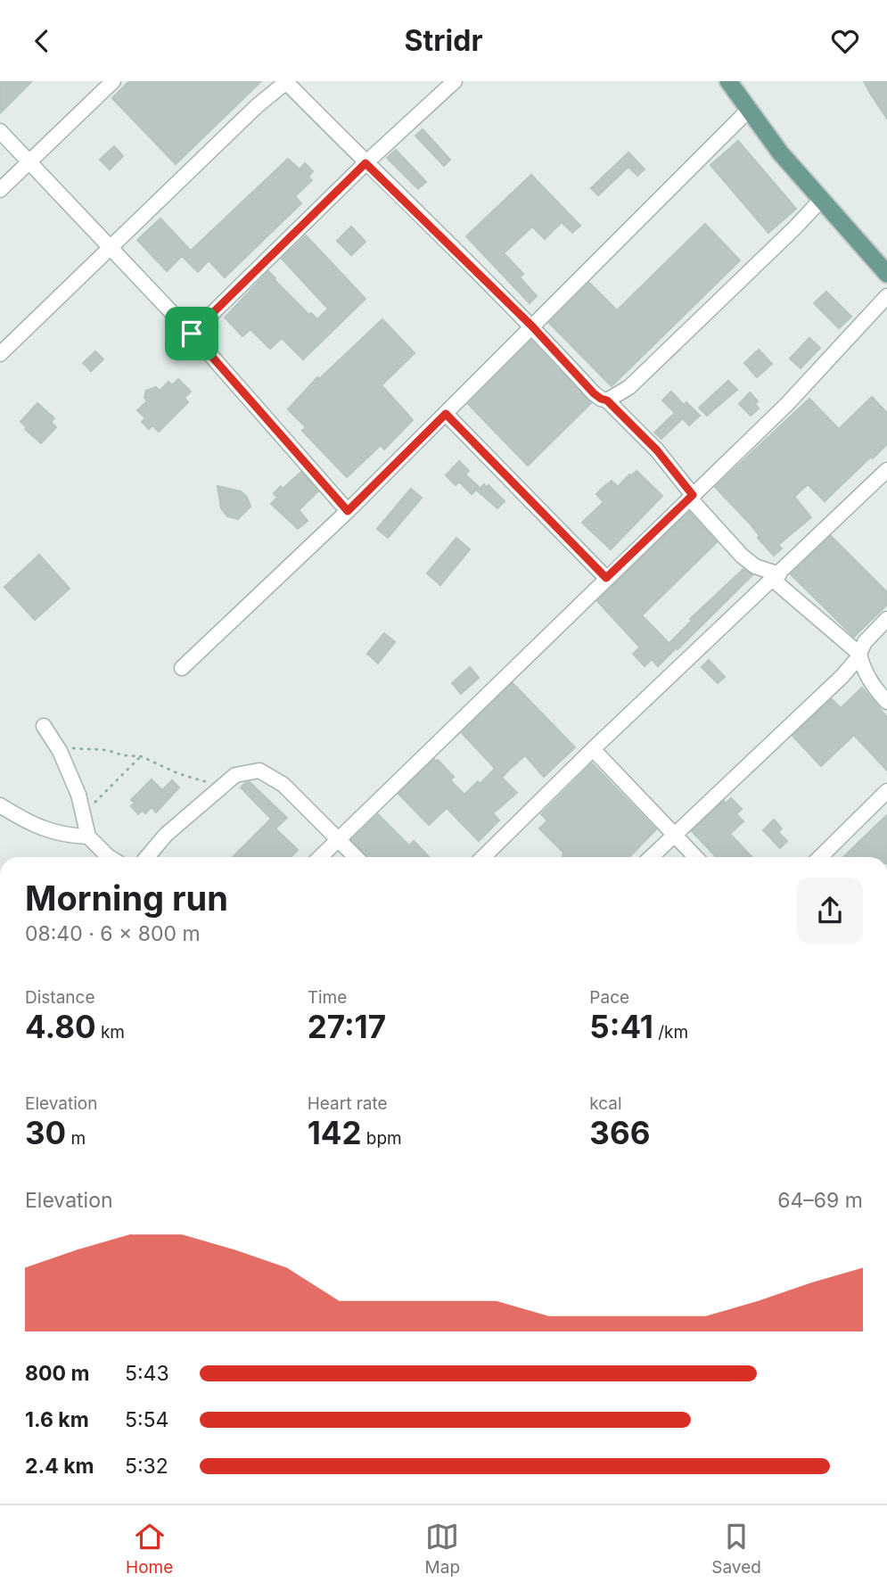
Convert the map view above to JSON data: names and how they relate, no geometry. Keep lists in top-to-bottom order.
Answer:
{
  "page": {
    "header": "Stridr",
    "heading": ["Morning run", "08:40 · 6 × 800 m"],
    "stats": [
      ["Distance", "4.80 km"],
      ["Time", "27:17"],
      ["Pace", "5:41 /km"],
      ["Elevation", "30 m"],
      ["Heart rate", "142 bpm"],
      ["kcal", "366"]
    ],
    "chart": ["Elevation", "64–69 m"],
    "list": [
      {
        "name": "800 m",
        "note": "5:43"
      },
      {
        "name": "1.6 km",
        "note": "5:54"
      },
      {
        "name": "2.4 km",
        "note": "5:32"
      }
    ],
    "tabs": ["Home", "Map", "Saved"]
  }
}
